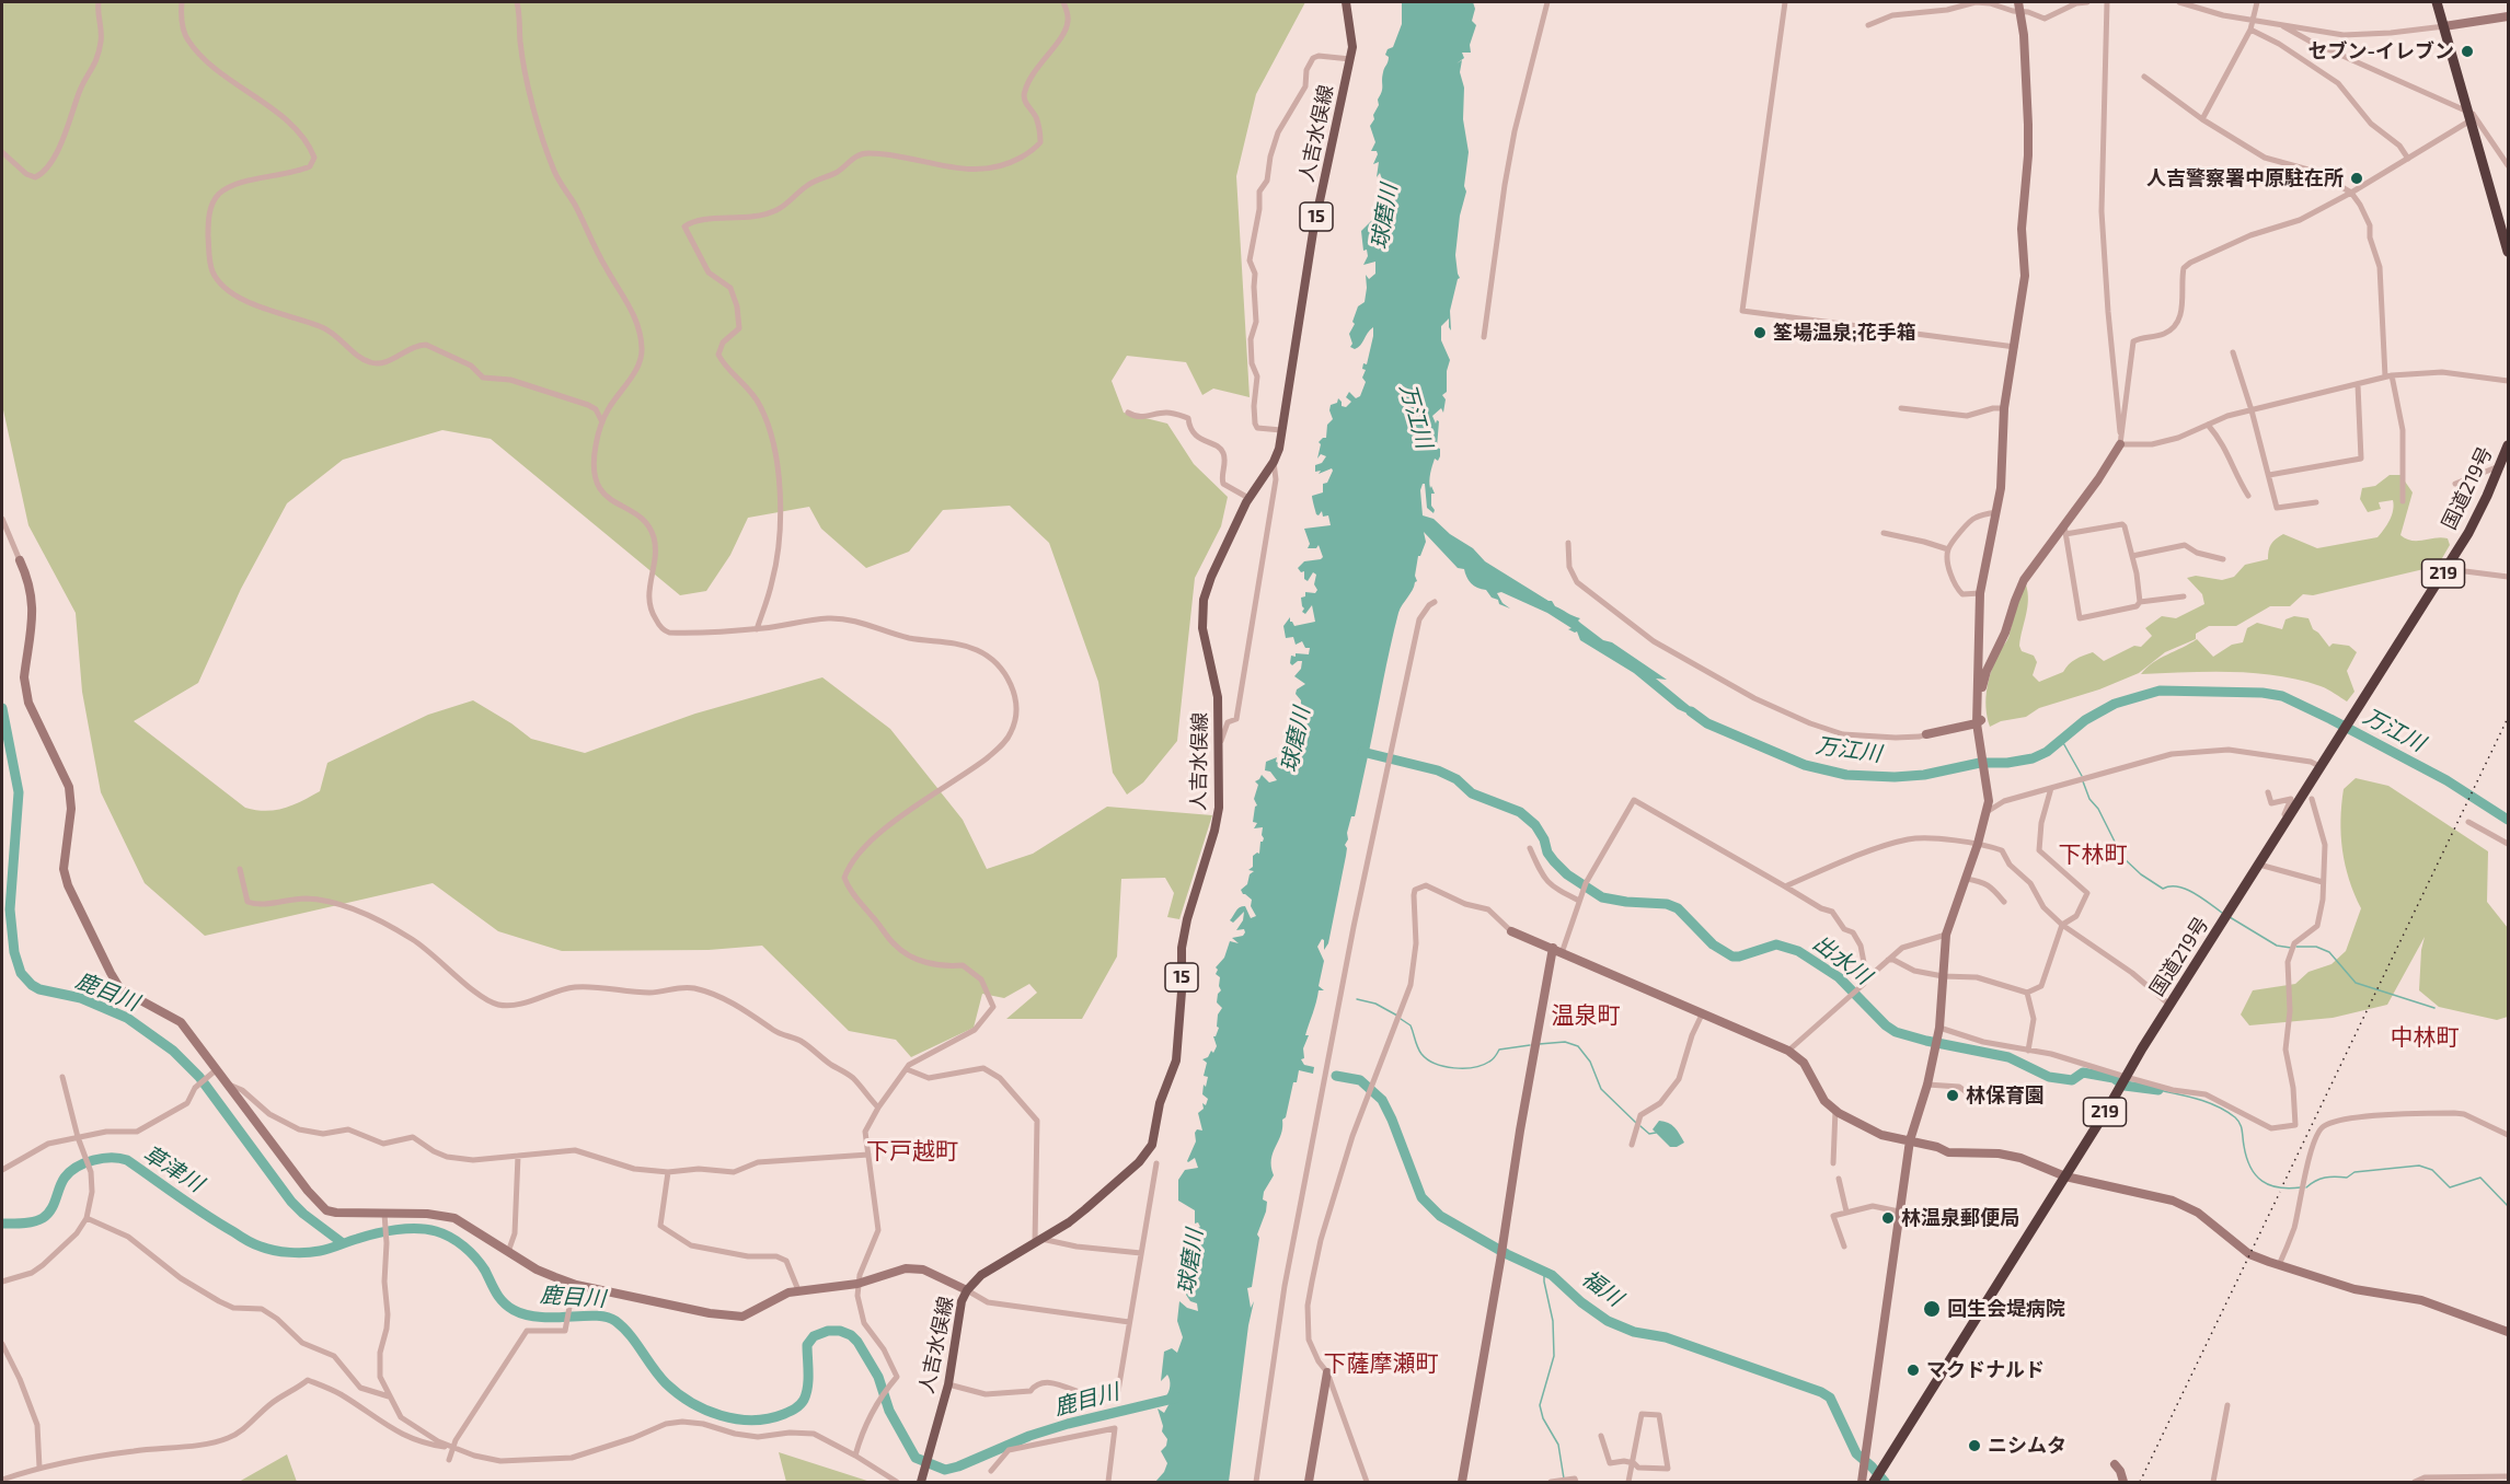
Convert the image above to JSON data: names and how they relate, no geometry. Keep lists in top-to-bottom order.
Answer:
{
  "streets": {
    "highway": ["国道219号", "219"],
    "main road": ["人吉水俣線", "15"]
  },
  "districts": [
    "下林町",
    "温泉町",
    "中林町",
    "下戸越町",
    "下薩摩瀬町"
  ],
  "water": [
    "球磨川",
    "万江川",
    "出水川",
    "鹿目川",
    "草津川",
    "福川"
  ],
  "places": [
    "セブン-イレブン",
    "人吉警察署中原駐在所",
    "筌場温泉;花手箱",
    "林保育園",
    "林温泉郵便局",
    "回生会堤病院",
    "マクドナルド",
    "ニシムタ"
  ]
}
